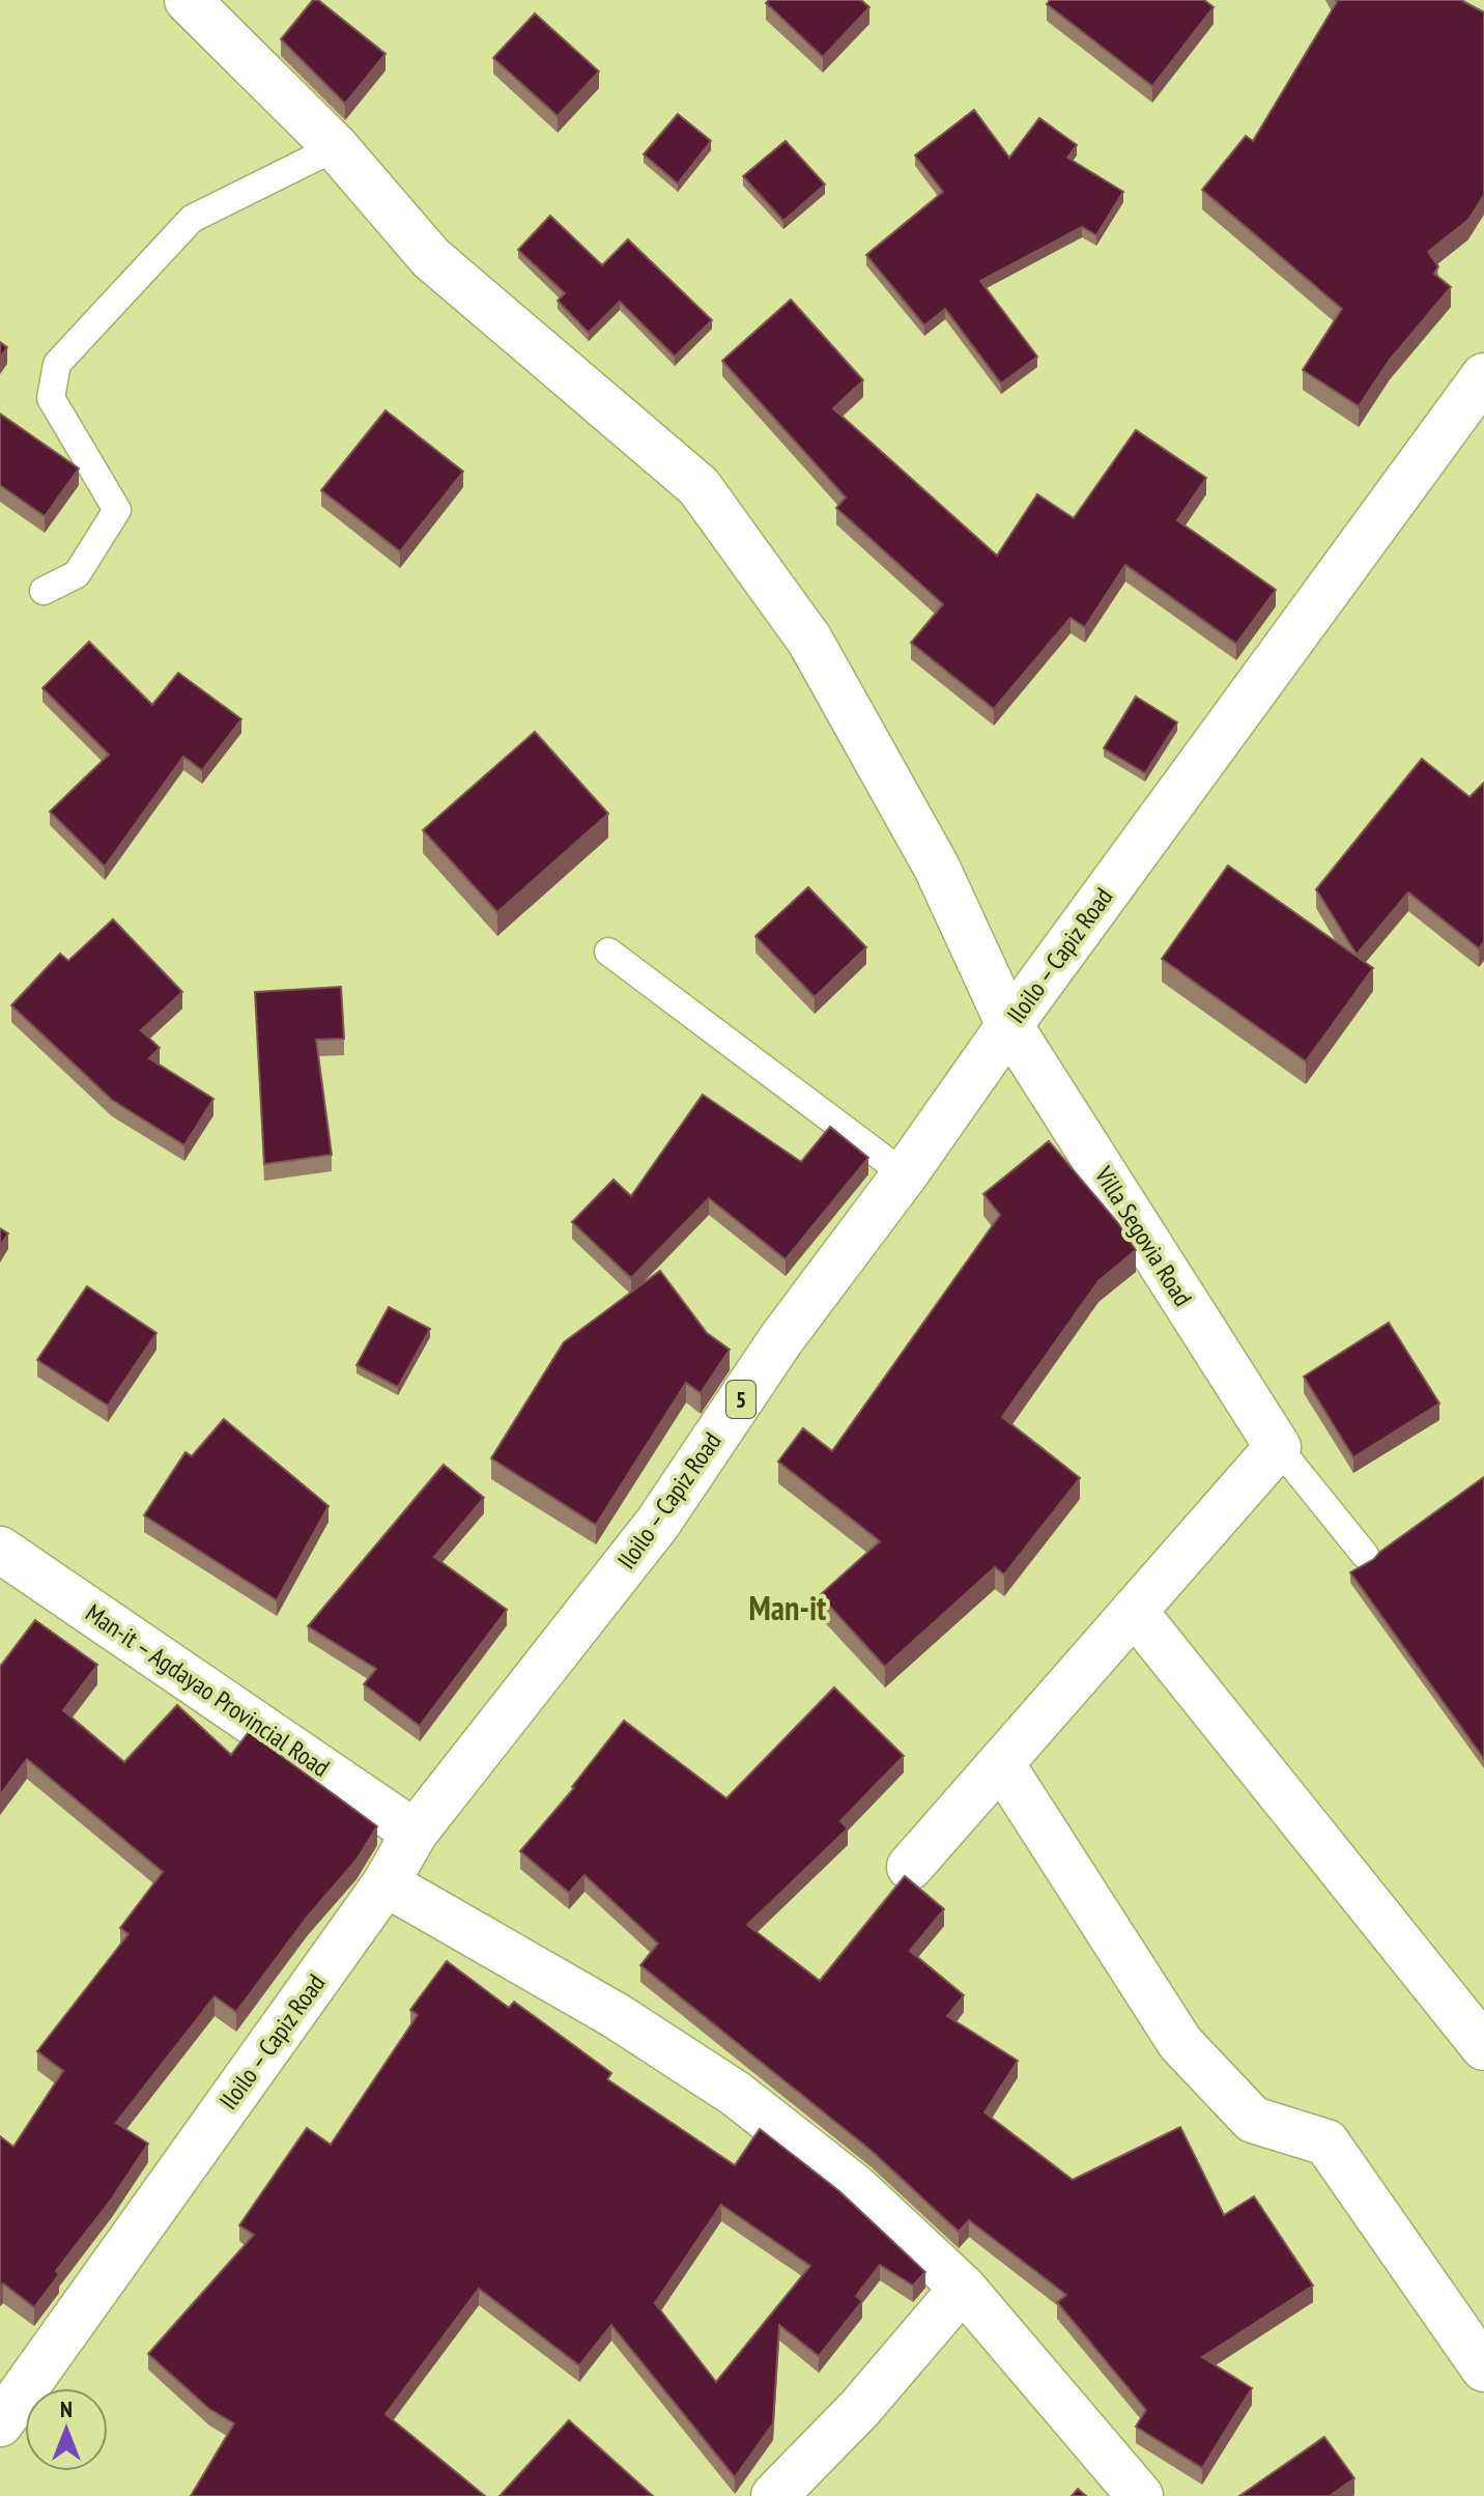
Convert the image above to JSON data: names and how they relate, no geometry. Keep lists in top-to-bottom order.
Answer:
{
  "streets": {
    "main road": [
      "Iloilo – Capiz Road",
      "Villa Segovia Road",
      "5",
      "Man-it – Agdayao Provincial Road"
    ]
  },
  "crossings": [
    ["Iloilo – Capiz Road", "Villa Segovia Road"],
    ["Iloilo – Capiz Road", "Man-it – Agdayao Provincial Road"]
  ],
  "districts": ["Man-it"],
  "north": "top"
}
